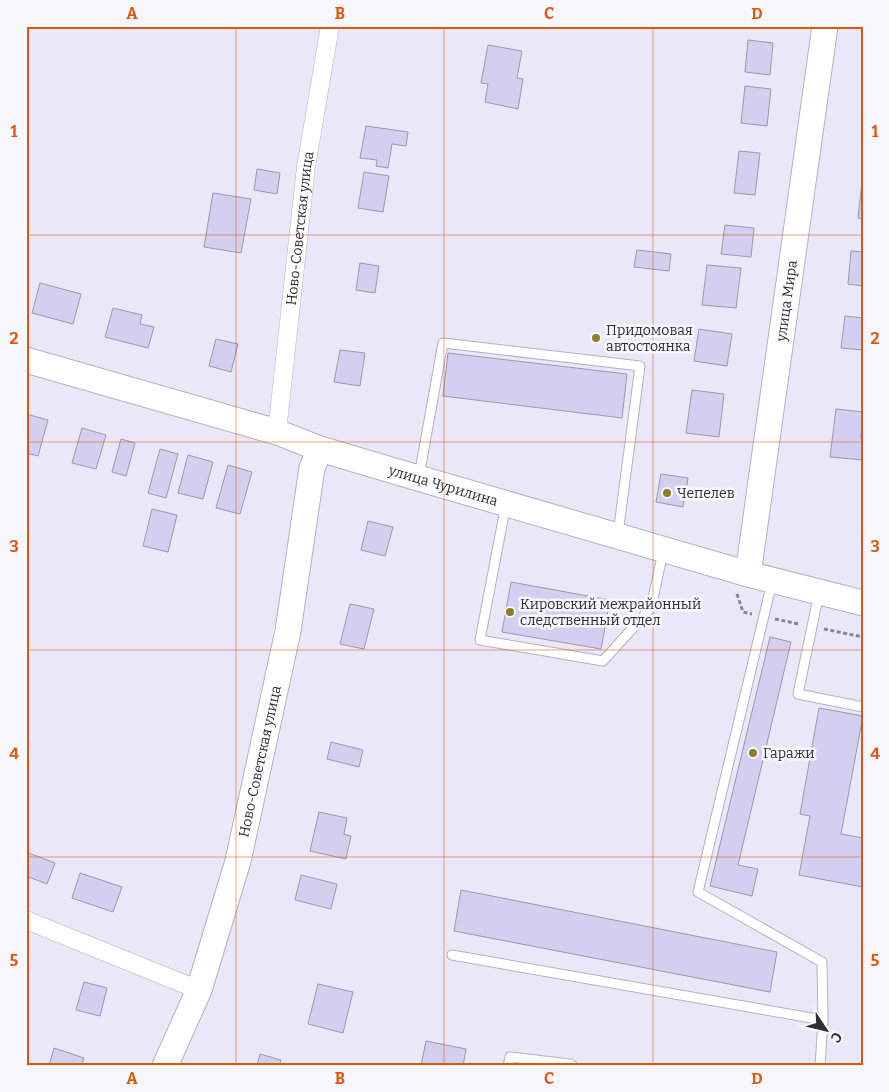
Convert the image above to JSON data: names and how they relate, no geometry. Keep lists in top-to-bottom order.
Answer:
{
  "streets": {
    "street": ["Ново-Советская улица", "улица Мира", "улица Чурилина"]
  },
  "crossings": [
    ["Ново-Советская улица", "улица Чурилина"],
    ["улица Мира", "улица Чурилина"]
  ],
  "places": [
    "Придомовая автостоянка",
    "Чепелев",
    "Кировский межрайонный следственный отдел",
    "Гаражи"
  ],
  "north": "bottom right",
  "grid": {
    "columns": [
      "A",
      "B",
      "C",
      "D"
    ],
    "rows": [
      "1",
      "2",
      "3",
      "4",
      "5"
    ]
  }
}
